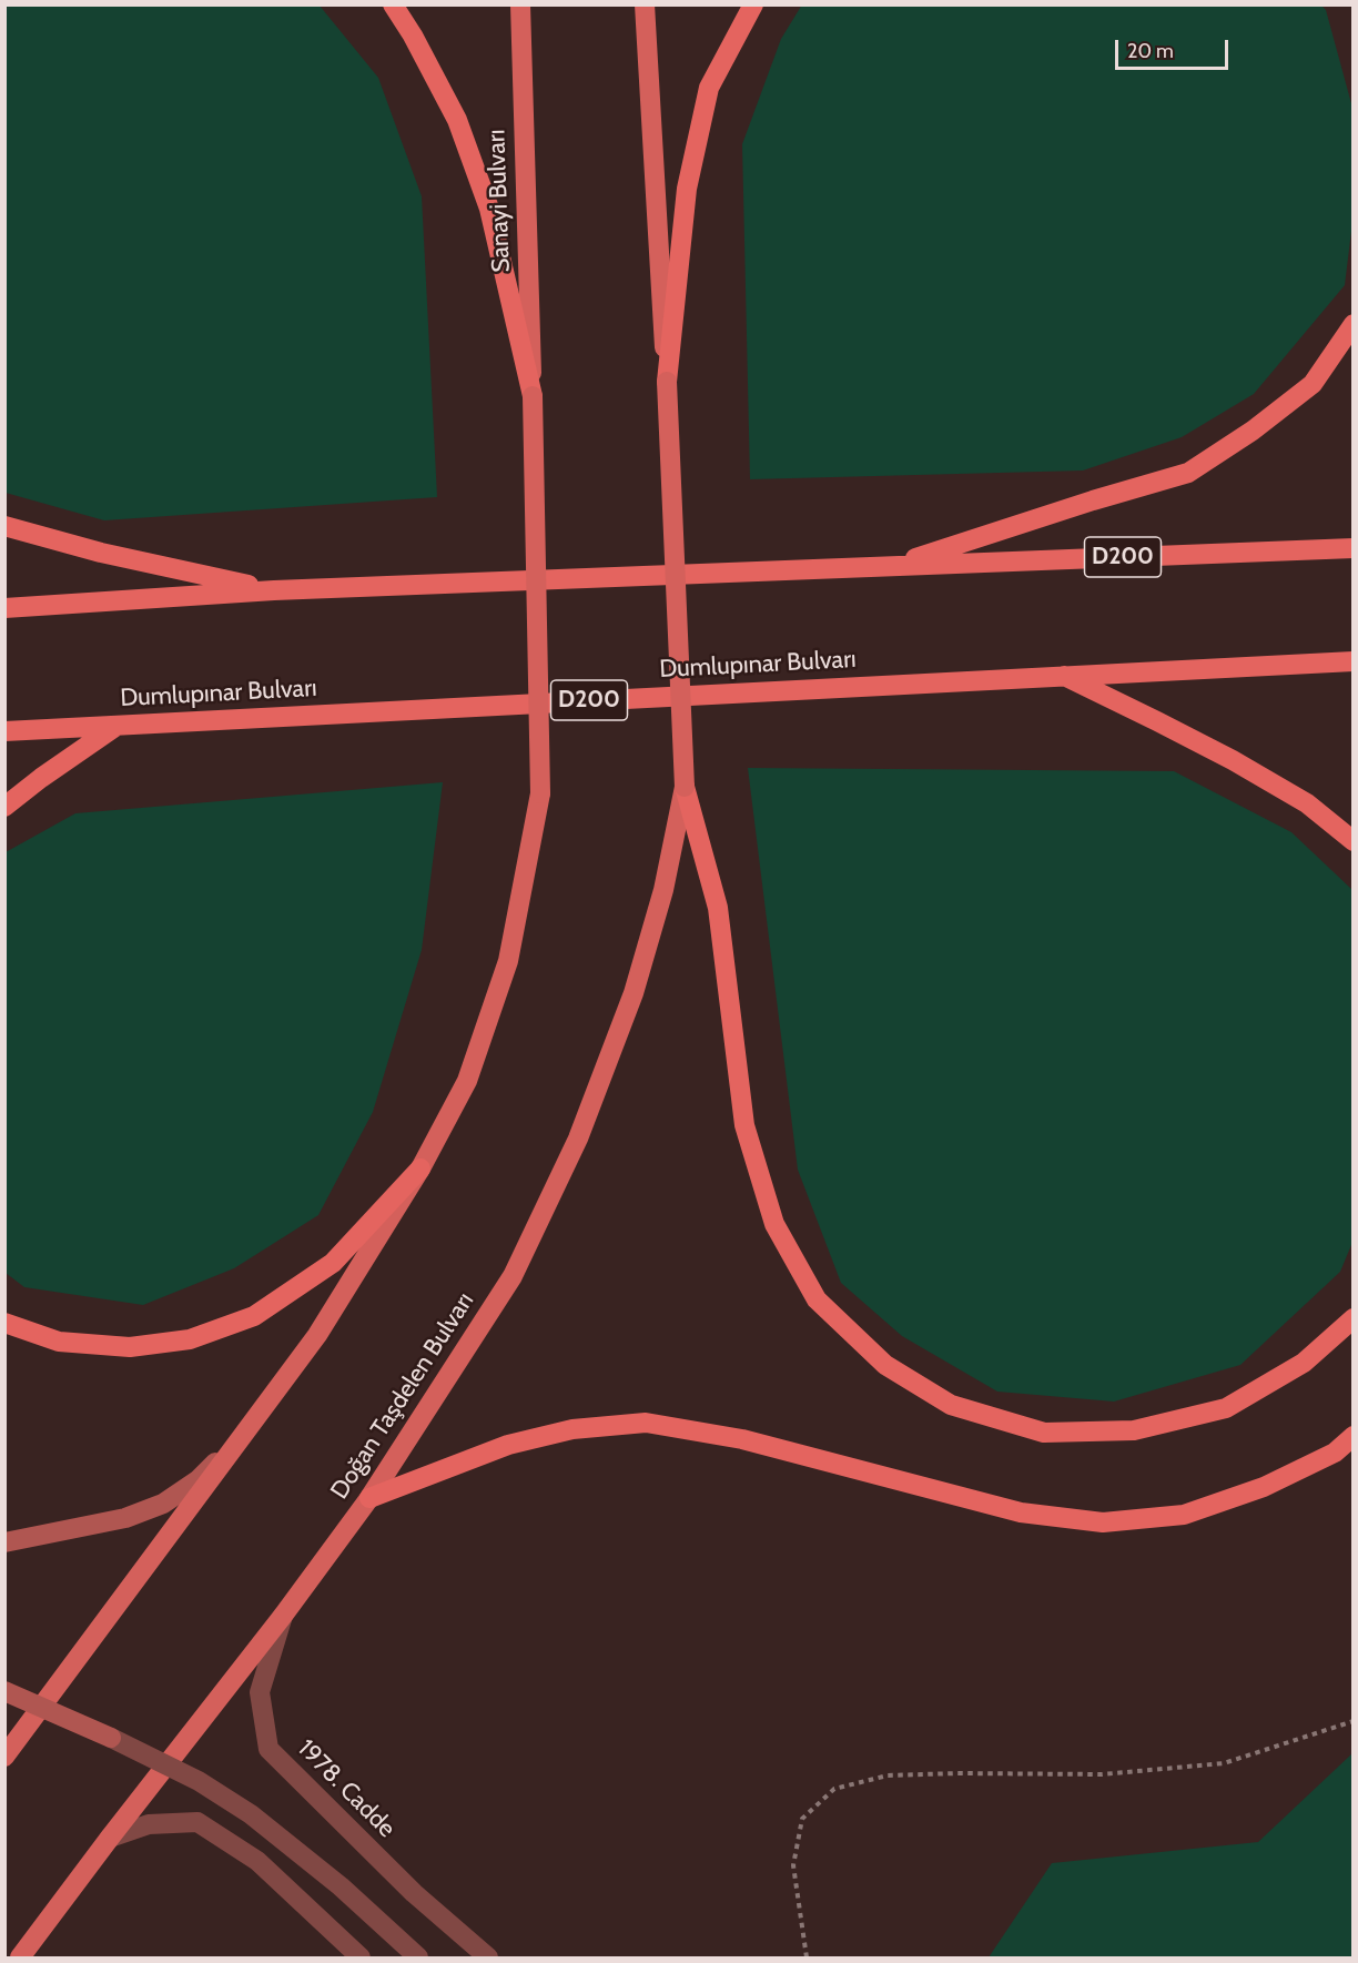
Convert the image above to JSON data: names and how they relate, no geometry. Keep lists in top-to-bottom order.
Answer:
{
  "streets": {
    "highway": ["D200", "Dumlupınar Bulvarı"],
    "main road": ["Sanayi Bulvarı", "Doğan Taşdelen Bulvarı"],
    "street": ["1978. Cadde"]
  },
  "crossings": [
    ["Doğan Taşdelen Bulvarı", "1978. Cadde"]
  ],
  "scale_bar": "20 m"
}
